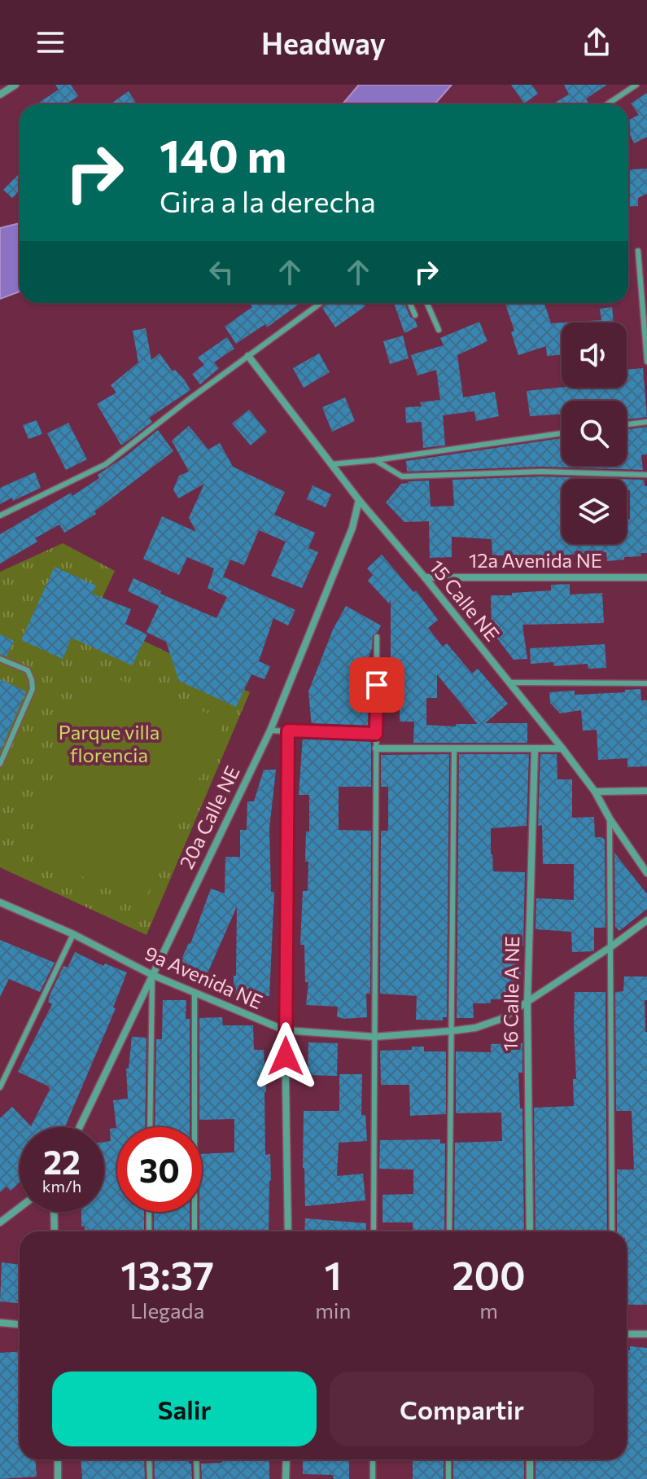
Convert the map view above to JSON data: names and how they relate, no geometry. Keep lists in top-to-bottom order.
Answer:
{
  "streets": {
    "street": [
      "12a Avenida NE",
      "15 Calle NE",
      "20a Calle NE",
      "9a Avenida NE",
      "16 Calle A NE"
    ]
  },
  "crossings": [
    ["12a Avenida NE", "15 Calle NE"],
    ["15 Calle NE", "20a Calle NE"],
    ["20a Calle NE", "9a Avenida NE"],
    ["9a Avenida NE", "16 Calle A NE"]
  ],
  "parks": ["Parque villa florencia"],
  "page": {
    "header": "Headway",
    "turn": ["140 m", "Gira a la derecha"],
    "speed": "22 km/h",
    "limit": "30",
    "eta": [
      "13:37",
      "Llegada",
      "1",
      "min",
      "200",
      "m"
    ],
    "buttons": ["Salir", "Compartir"]
  }
}
